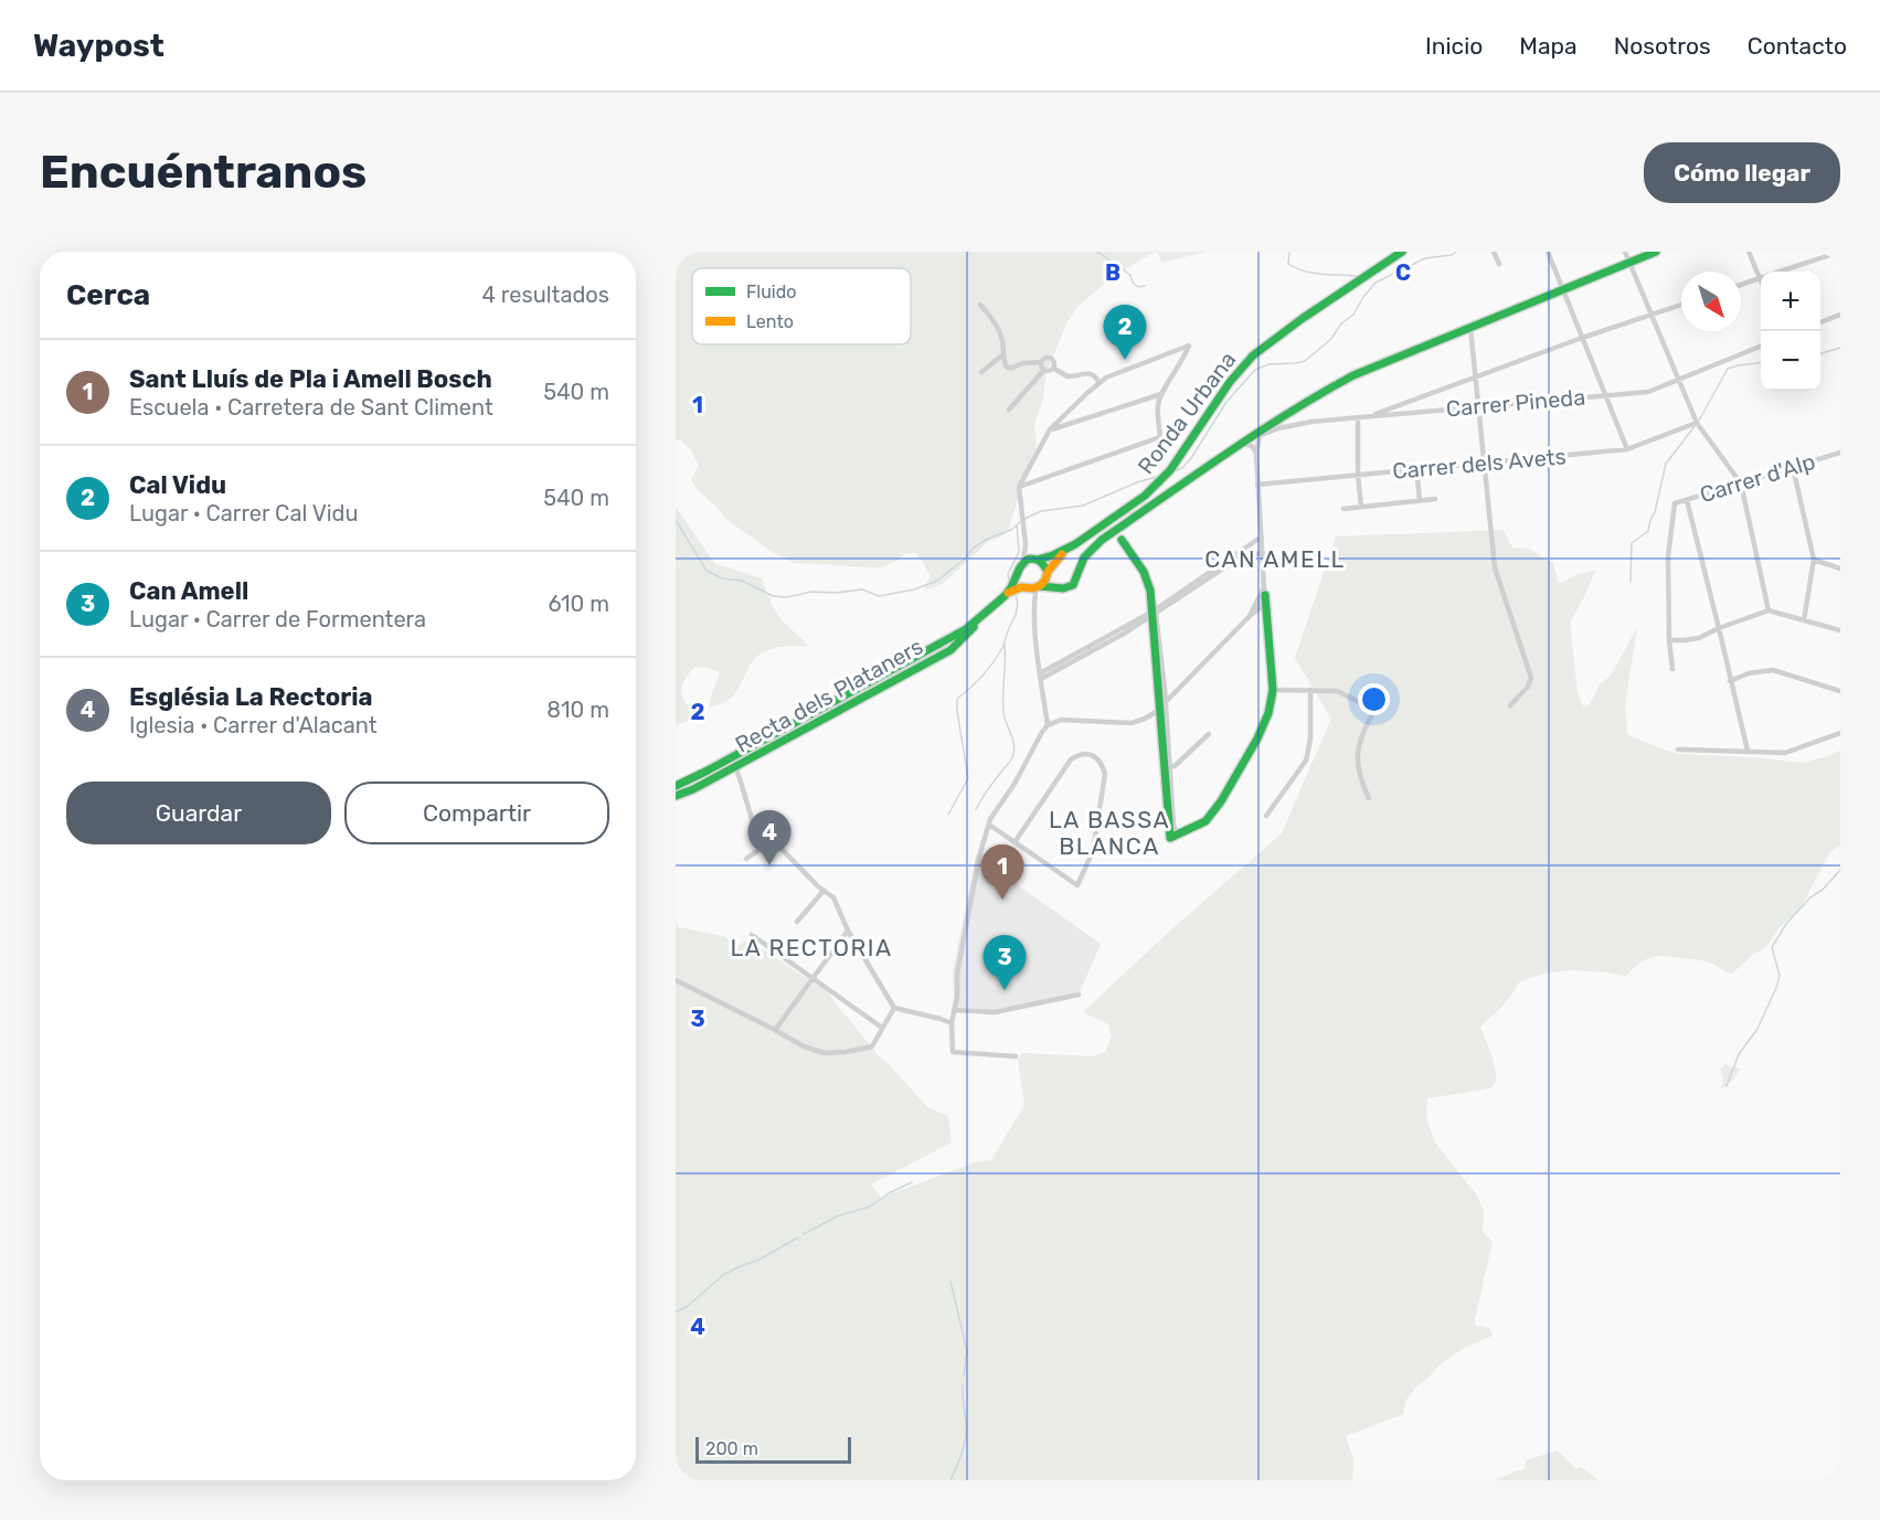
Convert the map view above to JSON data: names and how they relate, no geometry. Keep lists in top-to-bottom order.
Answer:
{
  "streets": {
    "street": [
      "Carrer Pineda",
      "Ronda Urbana",
      "Carrer dels Avets",
      "Carrer d'Alp",
      "Recta dels Plataners"
    ]
  },
  "crossings": [
    ["Ronda Urbana", "Recta dels Plataners"]
  ],
  "districts": ["CAN AMELL", "LA BASSA BLANCA", "LA RECTORIA"],
  "legend": ["Fluido", "Lento"],
  "scale_bar": "200 m",
  "north": "bottom right",
  "page": {
    "header": "Waypost",
    "nav": [
      "Inicio",
      "Mapa",
      "Nosotros",
      "Contacto"
    ],
    "buttons": [
      "Cómo llegar",
      ["Guardar", "Compartir"]
    ],
    "title": "Encuéntranos",
    "heading": ["Cerca", "4 resultados"],
    "map_buttons": ["+", "−"],
    "pins": [
      "2",
      "4",
      "1",
      "3"
    ],
    "list": [
      {
        "mark": "1",
        "name": "Sant Lluís de Pla i Amell Bosch",
        "note": "Escuela · Carretera de Sant Climent",
        "value": "540 m"
      },
      {
        "mark": "2",
        "name": "Cal Vidu",
        "note": "Lugar · Carrer Cal Vidu",
        "value": "540 m"
      },
      {
        "mark": "3",
        "name": "Can Amell",
        "note": "Lugar · Carrer de Formentera",
        "value": "610 m"
      },
      {
        "mark": "4",
        "name": "Església La Rectoria",
        "note": "Iglesia · Carrer d'Alacant",
        "value": "810 m"
      }
    ],
    "scale": "200 m"
  },
  "grid": {
    "columns": ["B", "C"],
    "rows": [
      "1",
      "2",
      "3",
      "4"
    ]
  }
}
